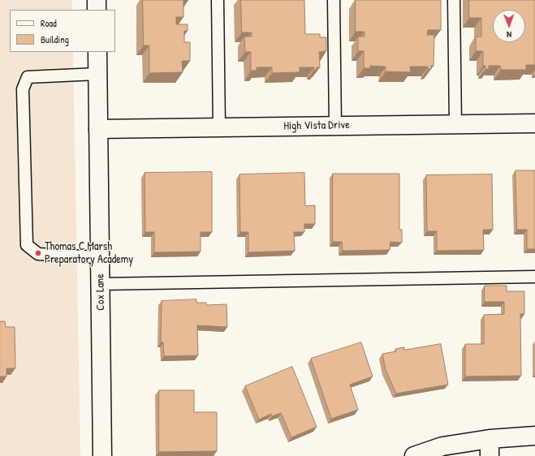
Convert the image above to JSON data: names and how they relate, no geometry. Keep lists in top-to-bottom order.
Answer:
{
  "streets": {
    "street": ["High Vista Drive", "Cox Lane"]
  },
  "crossings": [
    ["High Vista Drive", "Cox Lane"]
  ],
  "places": ["Thomas C Marsh Preparatory Academy"],
  "legend": ["Road", "Building"],
  "north": "bottom"
}
